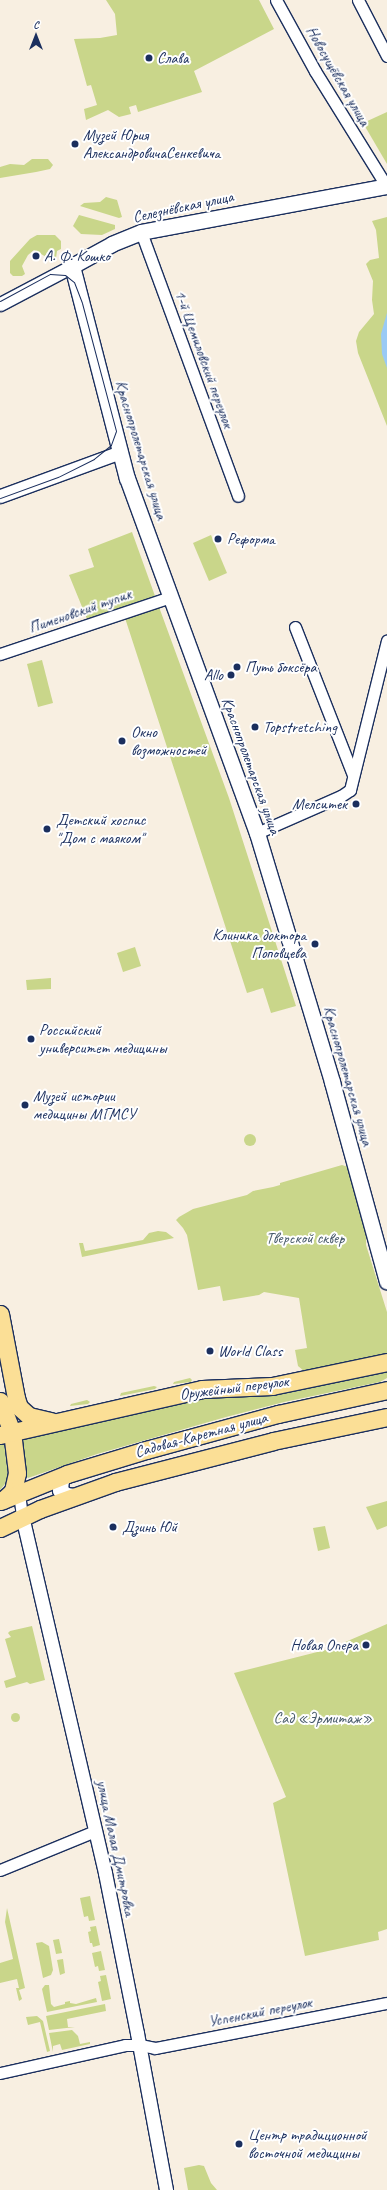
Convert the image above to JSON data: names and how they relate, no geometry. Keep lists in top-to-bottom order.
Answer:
{
  "streets": {
    "main road": [
      "Селезнёвская улица",
      "Краснопролетарская улица",
      "Оружейный переулок",
      "Садовая-Каретная улица"
    ],
    "street": [
      "Новосущёвская улица",
      "1-й Щемиловский переулок",
      "Пименовский тупик",
      "улица Малая Дмитровка",
      "Успенский переулок"
    ]
  },
  "crossings": [
    ["Новосущёвская улица", "Селезнёвская улица"],
    ["Селезнёвская улица", "1-й Щемиловский переулок"],
    ["Селезнёвская улица", "Краснопролетарская улица"],
    ["Краснопролетарская улица", "Пименовский тупик"],
    ["Садовая-Каретная улица", "улица Малая Дмитровка"],
    ["улица Малая Дмитровка", "Успенский переулок"]
  ],
  "parks": ["Тверской сквер", "Сад «Эрмитаж»"],
  "places": [
    "Слава",
    "Музей Юрия АлександровичаСенкевича",
    "А. Ф. Кошко",
    "Реформа",
    "Путь боксёра",
    "Allo",
    "Topstretching",
    "Окно возможностей",
    "Мелситек",
    "Детский хоспис \"Дом с маяком\"",
    "Клиника доктора Поповцева",
    "Российский университет медицины",
    "Музей истории медицины МГМСУ",
    "World Class",
    "Дзинь Юй",
    "Новая Опера",
    "Центр традиционной восточной медицины"
  ],
  "north": "top"
}
